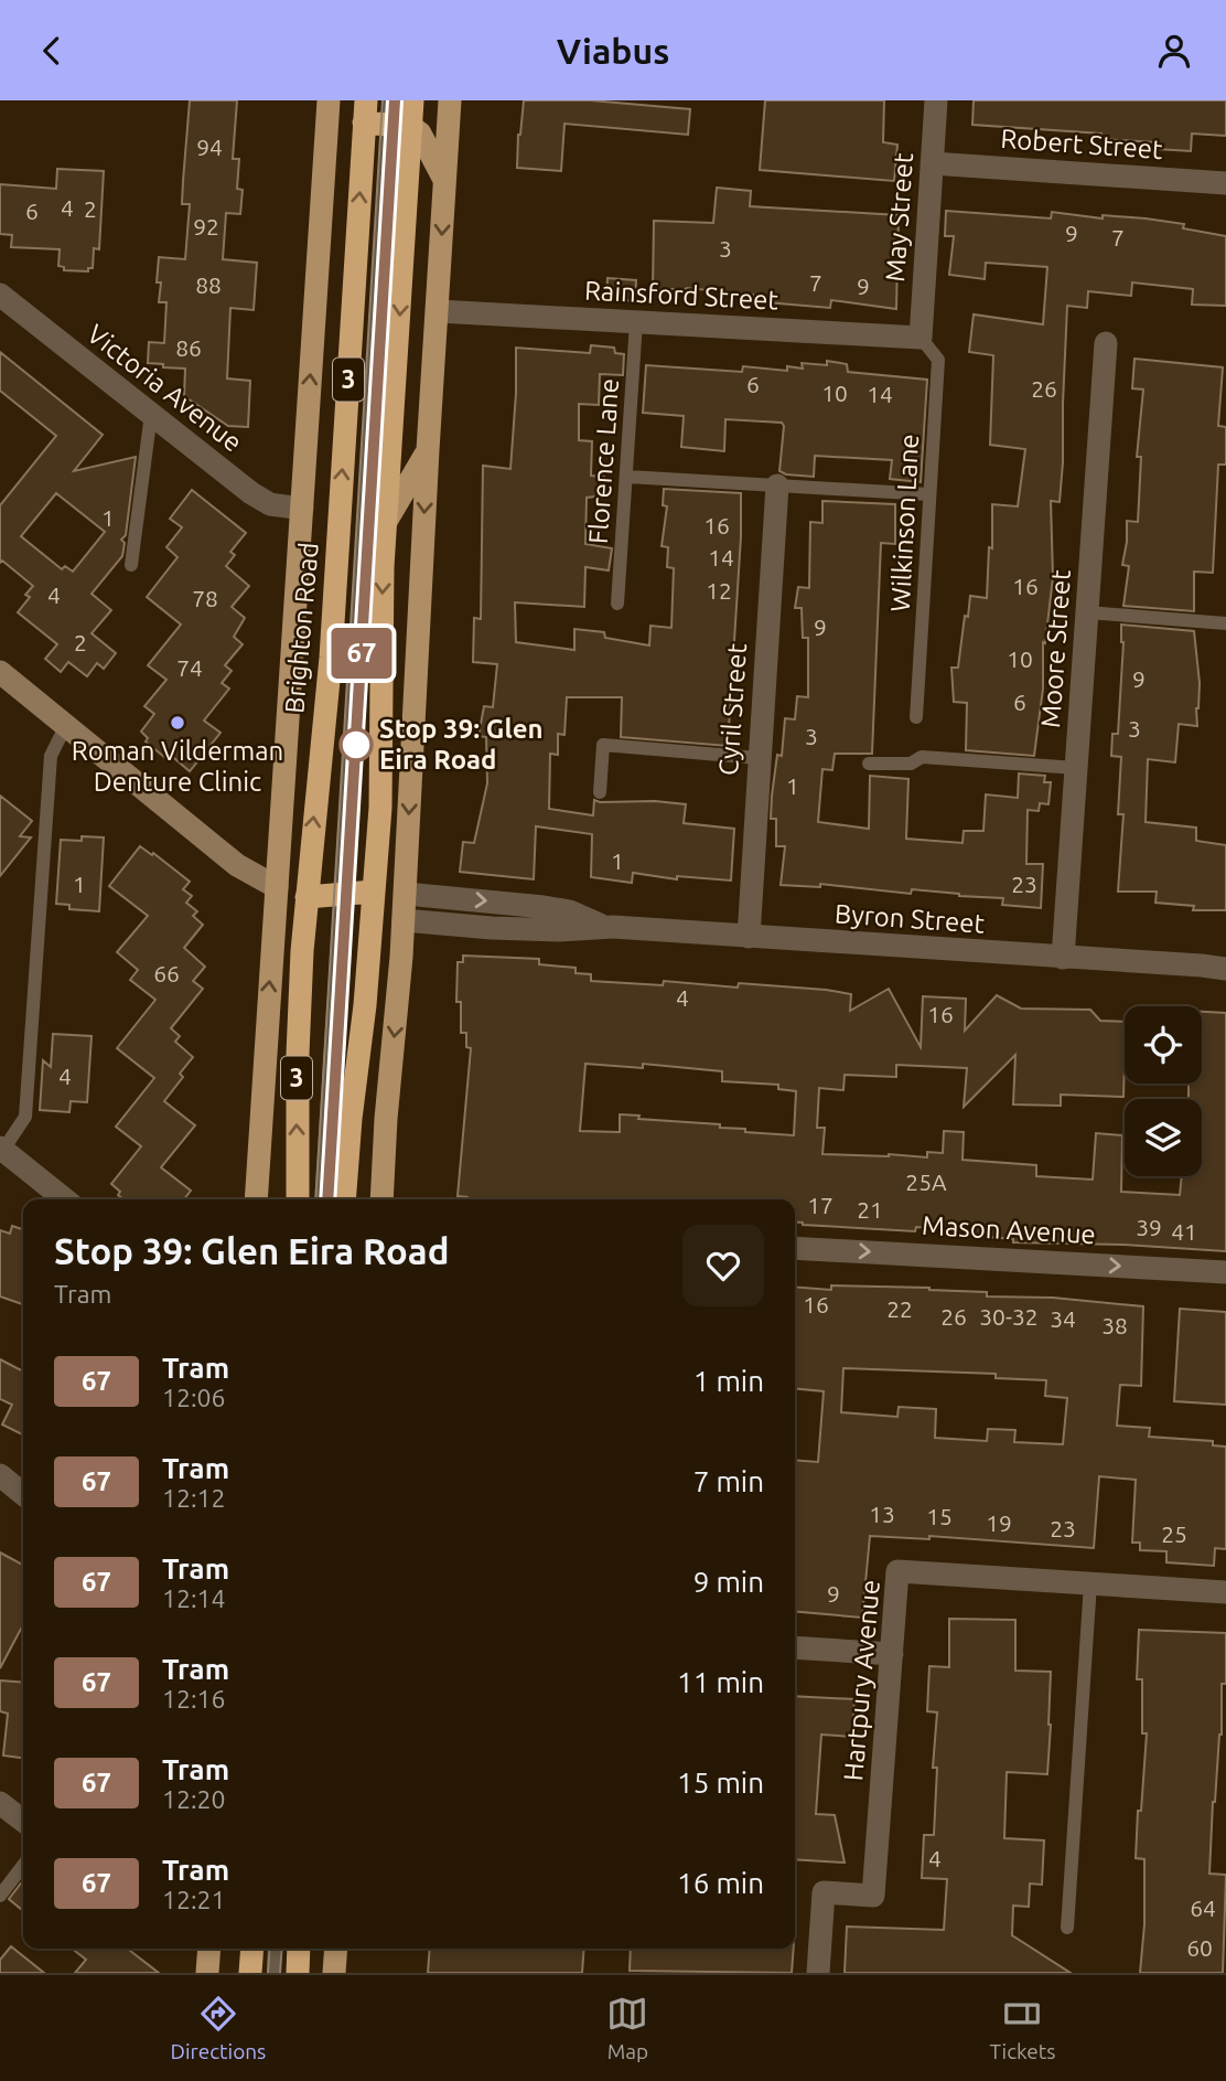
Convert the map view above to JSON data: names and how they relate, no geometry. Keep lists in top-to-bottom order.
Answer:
{
  "streets": {
    "highway": ["3", "Brighton Road"],
    "main road": ["Byron Street"],
    "street": [
      "Robert Street",
      "May Street",
      "Rainsford Street",
      "Victoria Avenue",
      "Moore Street",
      "Cyril Street",
      "Mason Avenue",
      "Hartpury Avenue"
    ],
    "lane": ["Florence Lane", "Wilkinson Lane"]
  },
  "crossings": [
    ["Robert Street", "May Street"],
    ["May Street", "Rainsford Street"],
    ["May Street", "Wilkinson Lane"],
    ["Rainsford Street", "Florence Lane"],
    ["Rainsford Street", "Wilkinson Lane"],
    ["3", "Byron Street"],
    ["Victoria Avenue", "Brighton Road"],
    ["Moore Street", "Byron Street"],
    ["Cyril Street", "Byron Street"]
  ],
  "one_way": ["Mason Avenue"],
  "places": ["Roman Vilderman Denture Clinic", "Stop 39: Glen Eira Road"],
  "lines": ["tram line 67"],
  "house_numbers": [
    "94",
    "4",
    "2",
    "6",
    "92",
    "9",
    "7",
    "3",
    "7",
    "88",
    "9",
    "86",
    "6",
    "26",
    "10",
    "14",
    "1",
    "16",
    "14",
    "16",
    "12",
    "4",
    "78",
    "9",
    "2",
    "10",
    "74",
    "9",
    "6",
    "3",
    "3",
    "1",
    "1",
    "1",
    "23",
    "66",
    "4",
    "16",
    "4",
    "25A",
    "17",
    "21",
    "39",
    "41",
    "16",
    "22",
    "26",
    "30-32",
    "34",
    "38",
    "13",
    "15",
    "19",
    "23",
    "25",
    "9",
    "4",
    "64",
    "60"
  ],
  "page": {
    "header": "Viabus",
    "on_map": "67",
    "heading": ["Stop 39: Glen Eira Road", "Tram"],
    "list": [
      {
        "mark": "67",
        "name": "Tram",
        "note": "12:06",
        "value": "1 min"
      },
      {
        "mark": "67",
        "name": "Tram",
        "note": "12:12",
        "value": "7 min"
      },
      {
        "mark": "67",
        "name": "Tram",
        "note": "12:14",
        "value": "9 min"
      },
      {
        "mark": "67",
        "name": "Tram",
        "note": "12:16",
        "value": "11 min"
      },
      {
        "mark": "67",
        "name": "Tram",
        "note": "12:20",
        "value": "15 min"
      },
      {
        "mark": "67",
        "name": "Tram",
        "note": "12:21",
        "value": "16 min"
      }
    ],
    "tabs": ["Directions", "Map", "Tickets"]
  }
}
